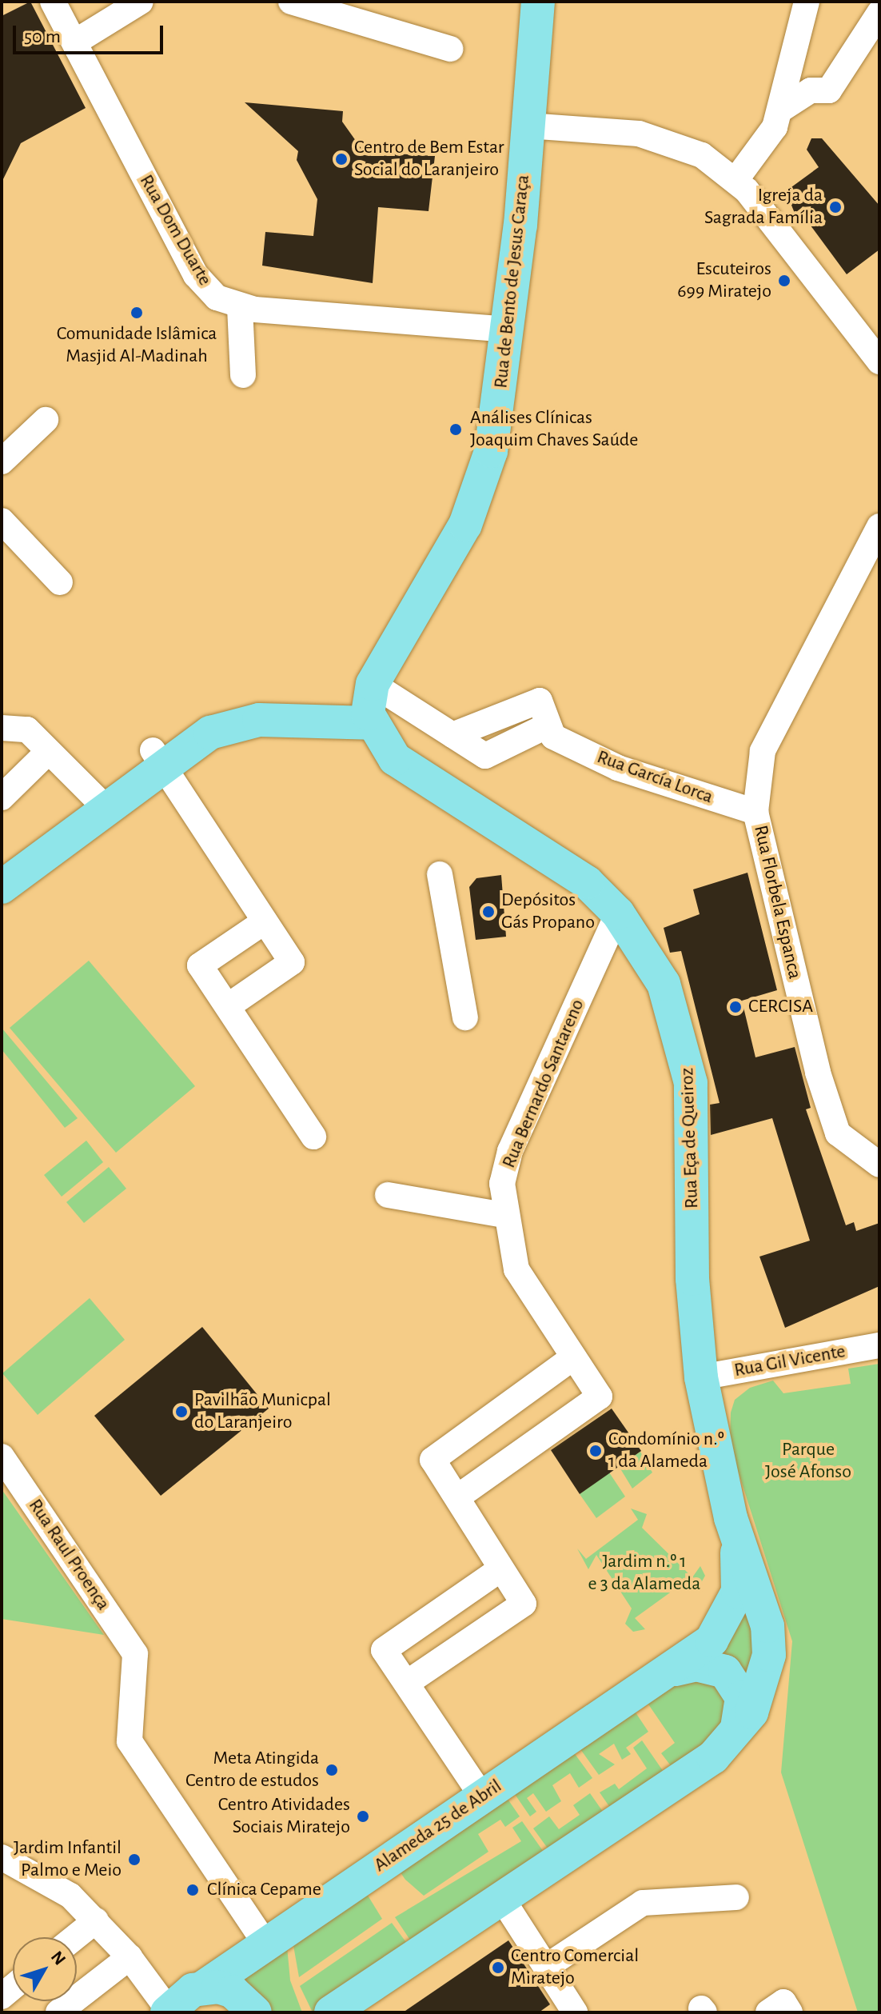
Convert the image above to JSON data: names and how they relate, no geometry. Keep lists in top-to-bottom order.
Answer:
{
  "streets": {
    "main road": ["Rua de Bento de Jesus Caraça", "Rua Eça de Queiroz", "Alameda 25 de Abril"],
    "street": [
      "Rua Dom Duarte",
      "Rua García Lorca",
      "Rua Florbela Espanca",
      "Rua Bernardo Santareno",
      "Rua Gil Vicente",
      "Rua Raul Proença"
    ]
  },
  "crossings": [
    ["Rua Dom Duarte", "Rua de Bento de Jesus Caraça"],
    ["Rua de Bento de Jesus Caraça", "Rua García Lorca"],
    ["Rua de Bento de Jesus Caraça", "Rua Eça de Queiroz"],
    ["Rua García Lorca", "Rua Florbela Espanca"],
    ["Rua García Lorca", "Rua Eça de Queiroz"],
    ["Rua Bernardo Santareno", "Rua Eça de Queiroz"],
    ["Rua Eça de Queiroz", "Rua Gil Vicente"],
    ["Rua Eça de Queiroz", "Alameda 25 de Abril"],
    ["Rua Raul Proença", "Alameda 25 de Abril"]
  ],
  "parks": ["Parque José Afonso", "Jardim n.º 1 e 3 da Alameda"],
  "places": [
    "Centro de Bem Estar Social do Laranjeiro",
    "Igreja da Sagrada Família",
    "Escuteiros 699 Miratejo",
    "Comunidade Islâmica Masjid Al-Madinah",
    "Análises Clínicas Joaquim Chaves Saúde",
    "Depósitos Gás Propano",
    "CERCISA",
    "Pavilhão Municpal do Laranjeiro",
    "Condomínio n.º 1 da Alameda",
    "Meta Atingida Centro de estudos",
    "Centro Atividades Sociais Miratejo",
    "Jardim Infantil Palmo e Meio",
    "Clínica Cepame",
    "Centro Comercial Miratejo"
  ],
  "scale_bar": "50 m",
  "north": "top right"
}
